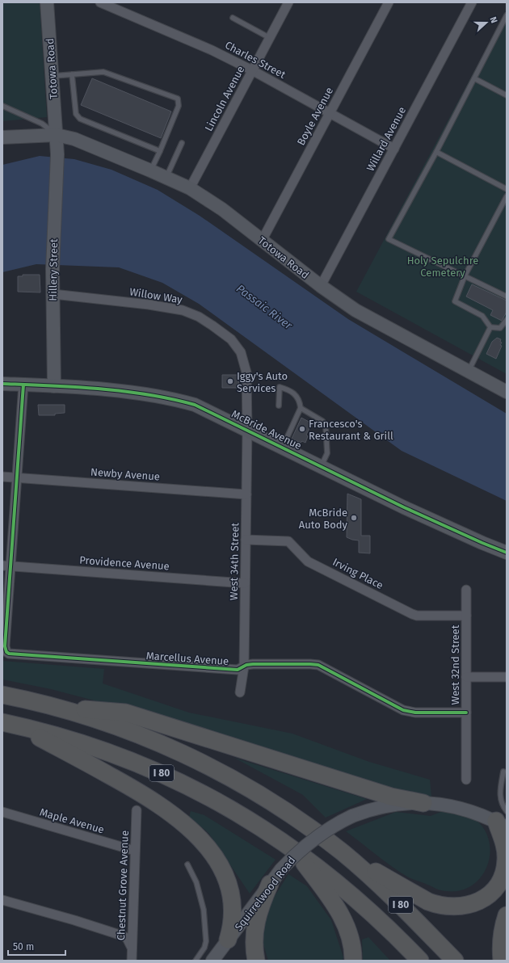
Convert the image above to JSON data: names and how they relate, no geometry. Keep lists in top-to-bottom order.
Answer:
{
  "streets": {
    "highway": ["I 80"],
    "street": [
      "Charles Street",
      "Totowa Road",
      "Lincoln Avenue",
      "Boyle Avenue",
      "Willard Avenue",
      "Hillery Street",
      "Willow Way",
      "McBride Avenue",
      "Newby Avenue",
      "West 34th Street",
      "Providence Avenue",
      "Irving Place",
      "Marcellus Avenue",
      "West 32nd Street",
      "Maple Avenue",
      "Chestnut Grove Avenue",
      "Squirrelwood Road"
    ]
  },
  "crossings": [
    ["Charles Street", "Lincoln Avenue"],
    ["Charles Street", "Boyle Avenue"],
    ["Charles Street", "Willard Avenue"],
    ["Totowa Road", "Lincoln Avenue"],
    ["Totowa Road", "Boyle Avenue"],
    ["Totowa Road", "Willard Avenue"],
    ["Totowa Road", "Hillery Street"],
    ["Hillery Street", "Willow Way"],
    ["Hillery Street", "McBride Avenue"],
    ["Willow Way", "McBride Avenue"],
    ["Willow Way", "West 34th Street"],
    ["McBride Avenue", "West 34th Street"],
    ["Newby Avenue", "West 34th Street"],
    ["West 34th Street", "Providence Avenue"],
    ["West 34th Street", "Irving Place"],
    ["West 34th Street", "Marcellus Avenue"],
    ["Providence Avenue", "Marcellus Avenue"],
    ["Irving Place", "West 32nd Street"],
    ["Marcellus Avenue", "West 32nd Street"],
    ["Maple Avenue", "Chestnut Grove Avenue"]
  ],
  "water": ["Passaic River"],
  "parks": ["Holy Sepulchre Cemetery"],
  "places": ["Iggy's Auto Services", "Francesco's Restaurant & Grill", "McBride Auto Body"],
  "scale_bar": "50 m",
  "north": "right"
}
